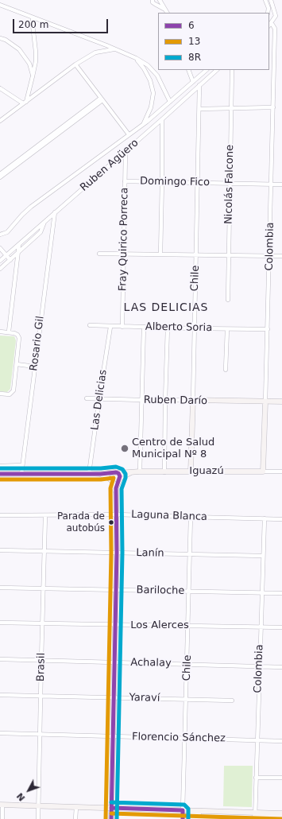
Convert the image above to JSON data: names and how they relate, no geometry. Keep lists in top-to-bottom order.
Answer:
{
  "streets": {
    "main road": [
      "Colombia",
      "Chile",
      "Ruben Darío",
      "Iguazú"
    ],
    "street": [
      "Ruben Agüero",
      "Domingo Fico",
      "Nicolás Falcone",
      "Fray Quirico Porreca",
      "Alberto Soria",
      "Rosario Gil",
      "Las Delicias",
      "Laguna Blanca",
      "Lanín",
      "Bariloche",
      "Los Alerces",
      "Achalay",
      "Brasil",
      "Yaraví",
      "Florencio Sánchez"
    ]
  },
  "crossings": [
    ["Ruben Agüero", "Fray Quirico Porreca"],
    ["Ruben Agüero", "Chile"],
    ["Ruben Agüero", "Rosario Gil"],
    ["Domingo Fico", "Nicolás Falcone"],
    ["Domingo Fico", "Fray Quirico Porreca"],
    ["Domingo Fico", "Colombia"],
    ["Domingo Fico", "Chile"],
    ["Fray Quirico Porreca", "Alberto Soria"],
    ["Colombia", "Alberto Soria"],
    ["Colombia", "Ruben Darío"],
    ["Colombia", "Iguazú"],
    ["Colombia", "Laguna Blanca"],
    ["Colombia", "Lanín"],
    ["Colombia", "Bariloche"],
    ["Colombia", "Los Alerces"],
    ["Colombia", "Achalay"],
    ["Colombia", "Florencio Sánchez"],
    ["Chile", "Alberto Soria"],
    ["Chile", "Ruben Darío"],
    ["Chile", "Iguazú"],
    ["Chile", "Laguna Blanca"],
    ["Chile", "Lanín"],
    ["Chile", "Bariloche"],
    ["Chile", "Los Alerces"],
    ["Chile", "Achalay"],
    ["Chile", "Yaraví"],
    ["Chile", "Florencio Sánchez"],
    ["Alberto Soria", "Las Delicias"],
    ["Las Delicias", "Ruben Darío"],
    ["Laguna Blanca", "Brasil"],
    ["Lanín", "Brasil"],
    ["Bariloche", "Brasil"],
    ["Los Alerces", "Brasil"],
    ["Achalay", "Brasil"],
    ["Brasil", "Yaraví"],
    ["Brasil", "Florencio Sánchez"]
  ],
  "districts": ["LAS DELICIAS"],
  "places": ["Centro de Salud Municipal Nº 8", "Parada de autobús"],
  "lines": ["transit line 8R", "transit line 6", "transit line 13"],
  "legend": ["6", "13", "8R"],
  "scale_bar": "200 m",
  "north": "bottom left"
}
